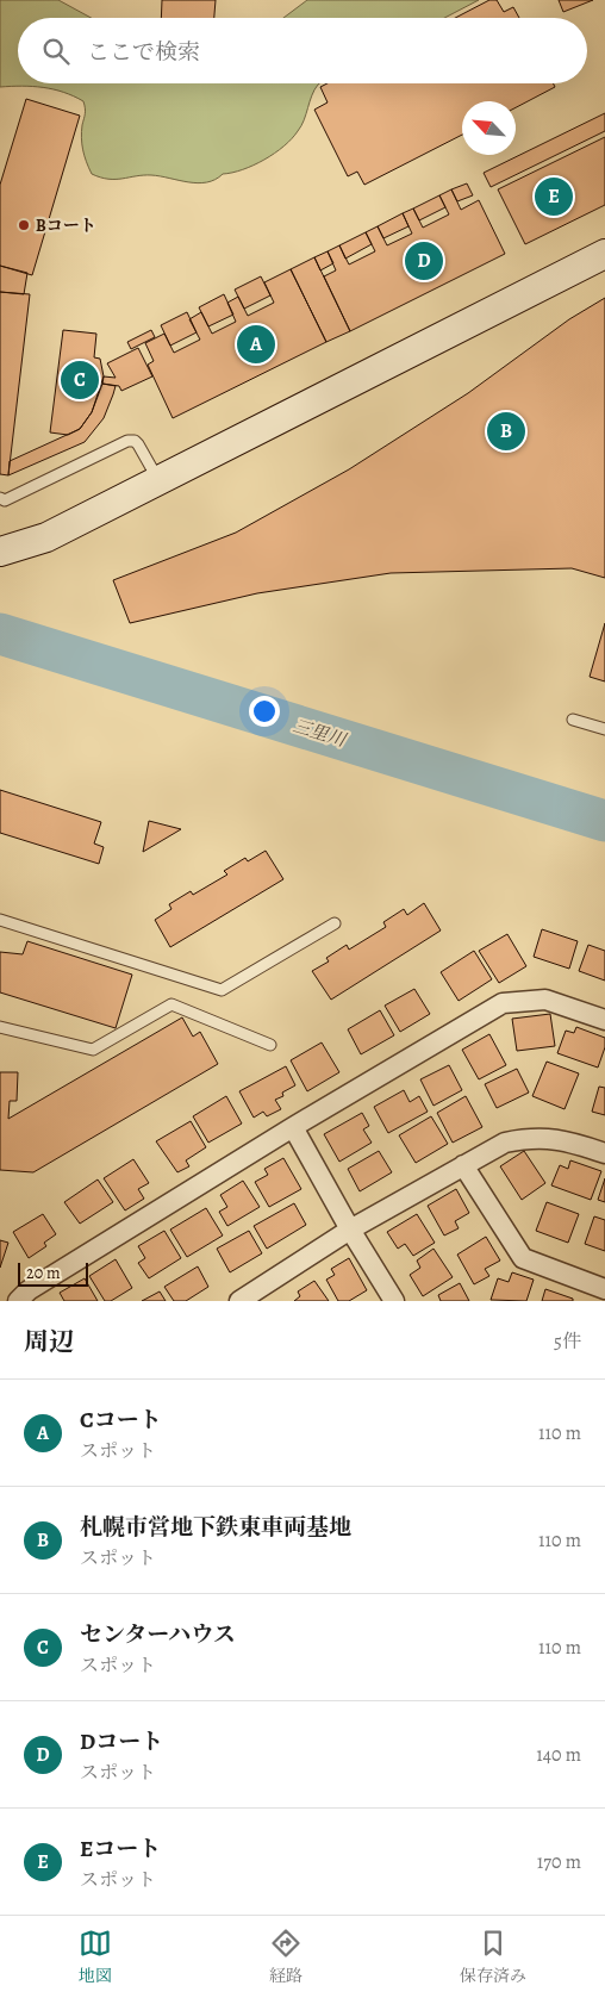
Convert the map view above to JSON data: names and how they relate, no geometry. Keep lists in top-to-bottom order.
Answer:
{
  "water": ["三里川"],
  "places": ["Bコート"],
  "scale_bar": "20 m",
  "north": "top left",
  "page": {
    "search": "ここで検索",
    "pins": [
      "E",
      "D",
      "A",
      "C",
      "B"
    ],
    "scale": "20 m",
    "heading": ["周辺", "5件"],
    "list": [
      {
        "mark": "A",
        "name": "Cコート",
        "note": "スポット",
        "value": "110 m"
      },
      {
        "mark": "B",
        "name": "札幌市営地下鉄東車両基地",
        "note": "スポット",
        "value": "110 m"
      },
      {
        "mark": "C",
        "name": "センターハウス",
        "note": "スポット",
        "value": "110 m"
      },
      {
        "mark": "D",
        "name": "Dコート",
        "note": "スポット",
        "value": "140 m"
      },
      {
        "mark": "E",
        "name": "Eコート",
        "note": "スポット",
        "value": "170 m"
      }
    ],
    "nav": ["地図", "経路", "保存済み"]
  }
}
